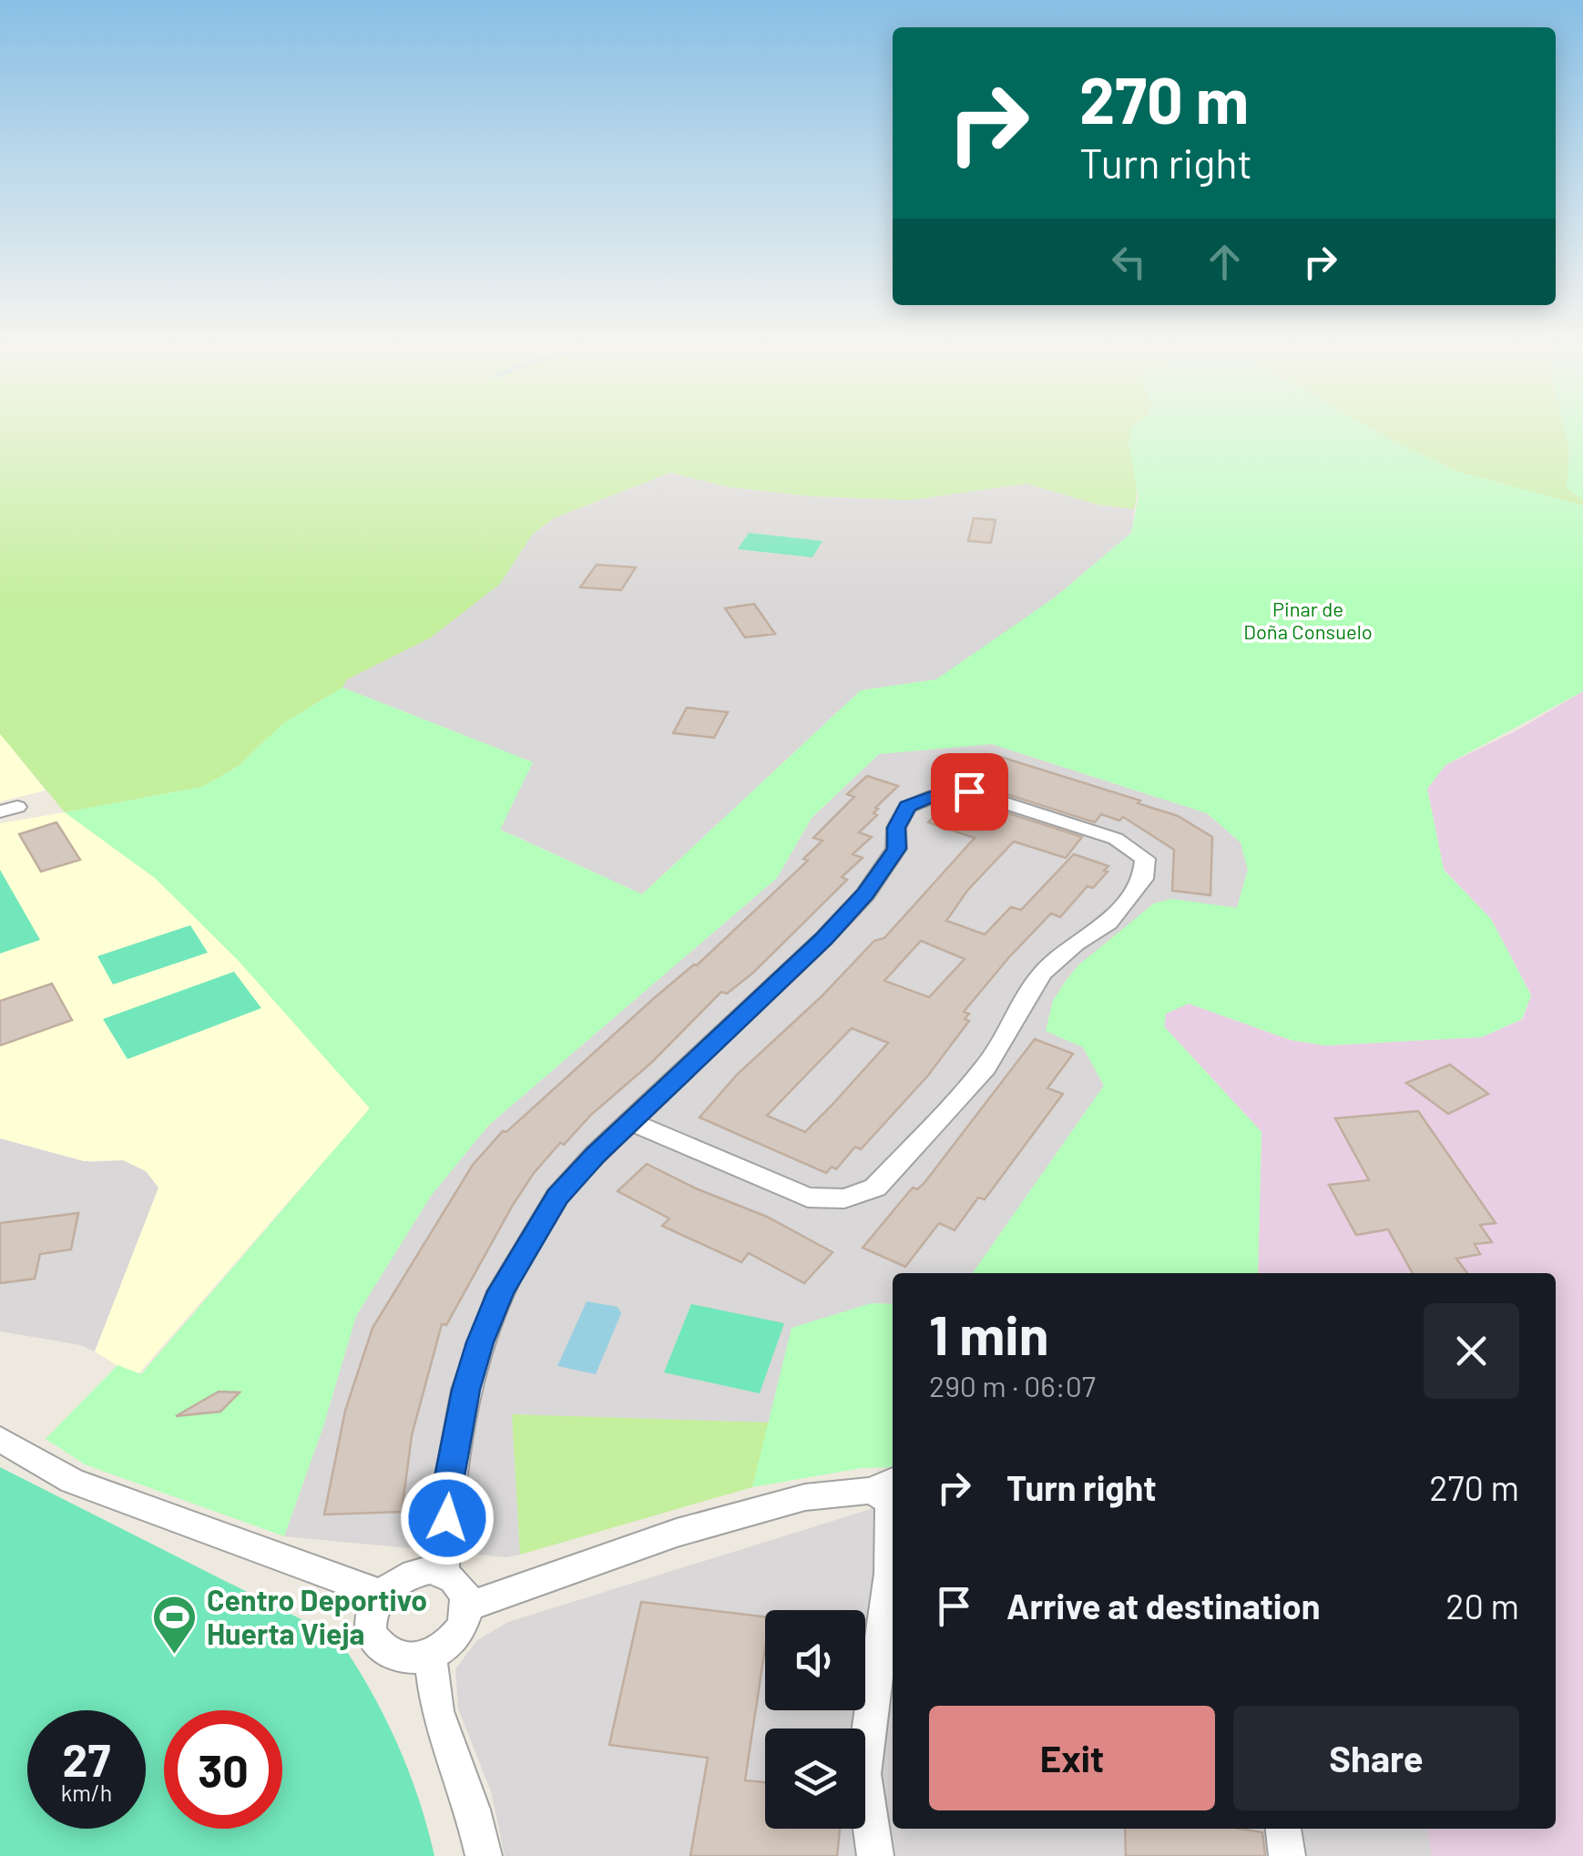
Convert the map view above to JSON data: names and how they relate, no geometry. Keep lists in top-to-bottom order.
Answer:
{
  "parks": ["Pinar de Doña Consuelo"],
  "places": {
    "sports": ["Centro Deportivo Huerta Vieja"]
  },
  "page": {
    "turn": ["270 m", "Turn right"],
    "heading": ["1 min", "290 m · 06:07"],
    "list": [
      {
        "name": "Turn right",
        "value": "270 m"
      },
      {
        "name": "Arrive at destination",
        "value": "20 m"
      }
    ],
    "buttons": ["Exit", "Share"],
    "speed": "27 km/h",
    "limit": "30"
  }
}
